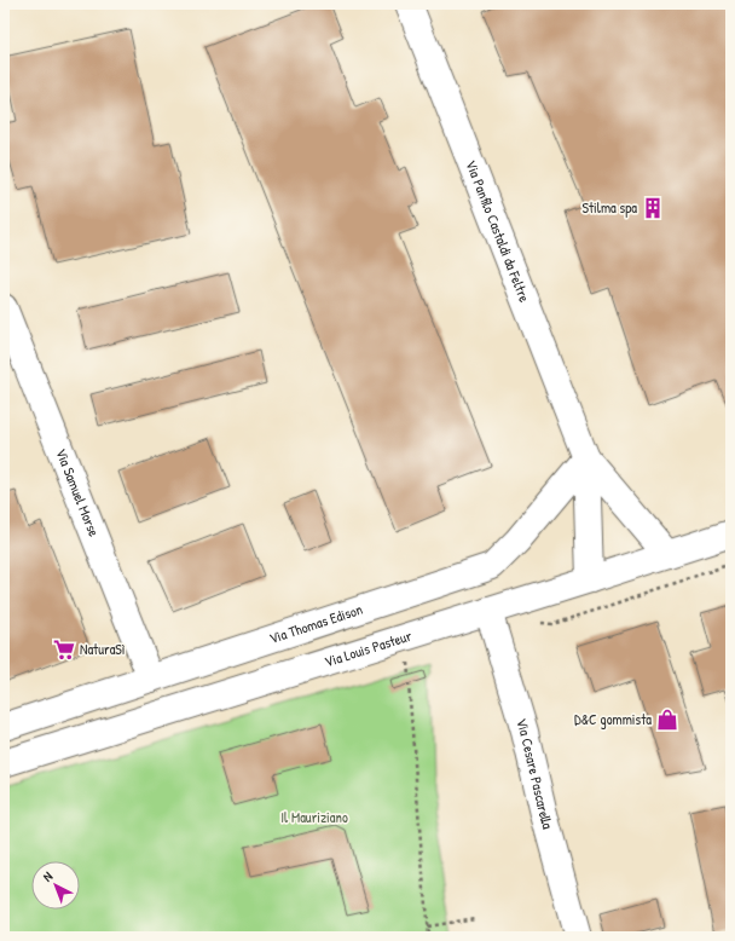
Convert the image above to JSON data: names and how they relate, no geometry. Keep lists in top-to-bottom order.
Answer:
{
  "streets": {
    "street": [
      "Via Panfilo Castaldi da Feltre",
      "Via Samuel Morse",
      "Via Thomas Edison",
      "Via Louis Pasteur",
      "Via Cesare Pascarella"
    ]
  },
  "crossings": [
    ["Via Panfilo Castaldi da Feltre", "Via Thomas Edison"],
    ["Via Panfilo Castaldi da Feltre", "Via Louis Pasteur"],
    ["Via Samuel Morse", "Via Thomas Edison"],
    ["Via Louis Pasteur", "Via Cesare Pascarella"]
  ],
  "parks": ["Il Mauriziano"],
  "places": {
    "building": ["Stilma spa"],
    "supermarket": ["NaturaSì"],
    "shop": ["D&C gommista"]
  },
  "north": "top left"
}
